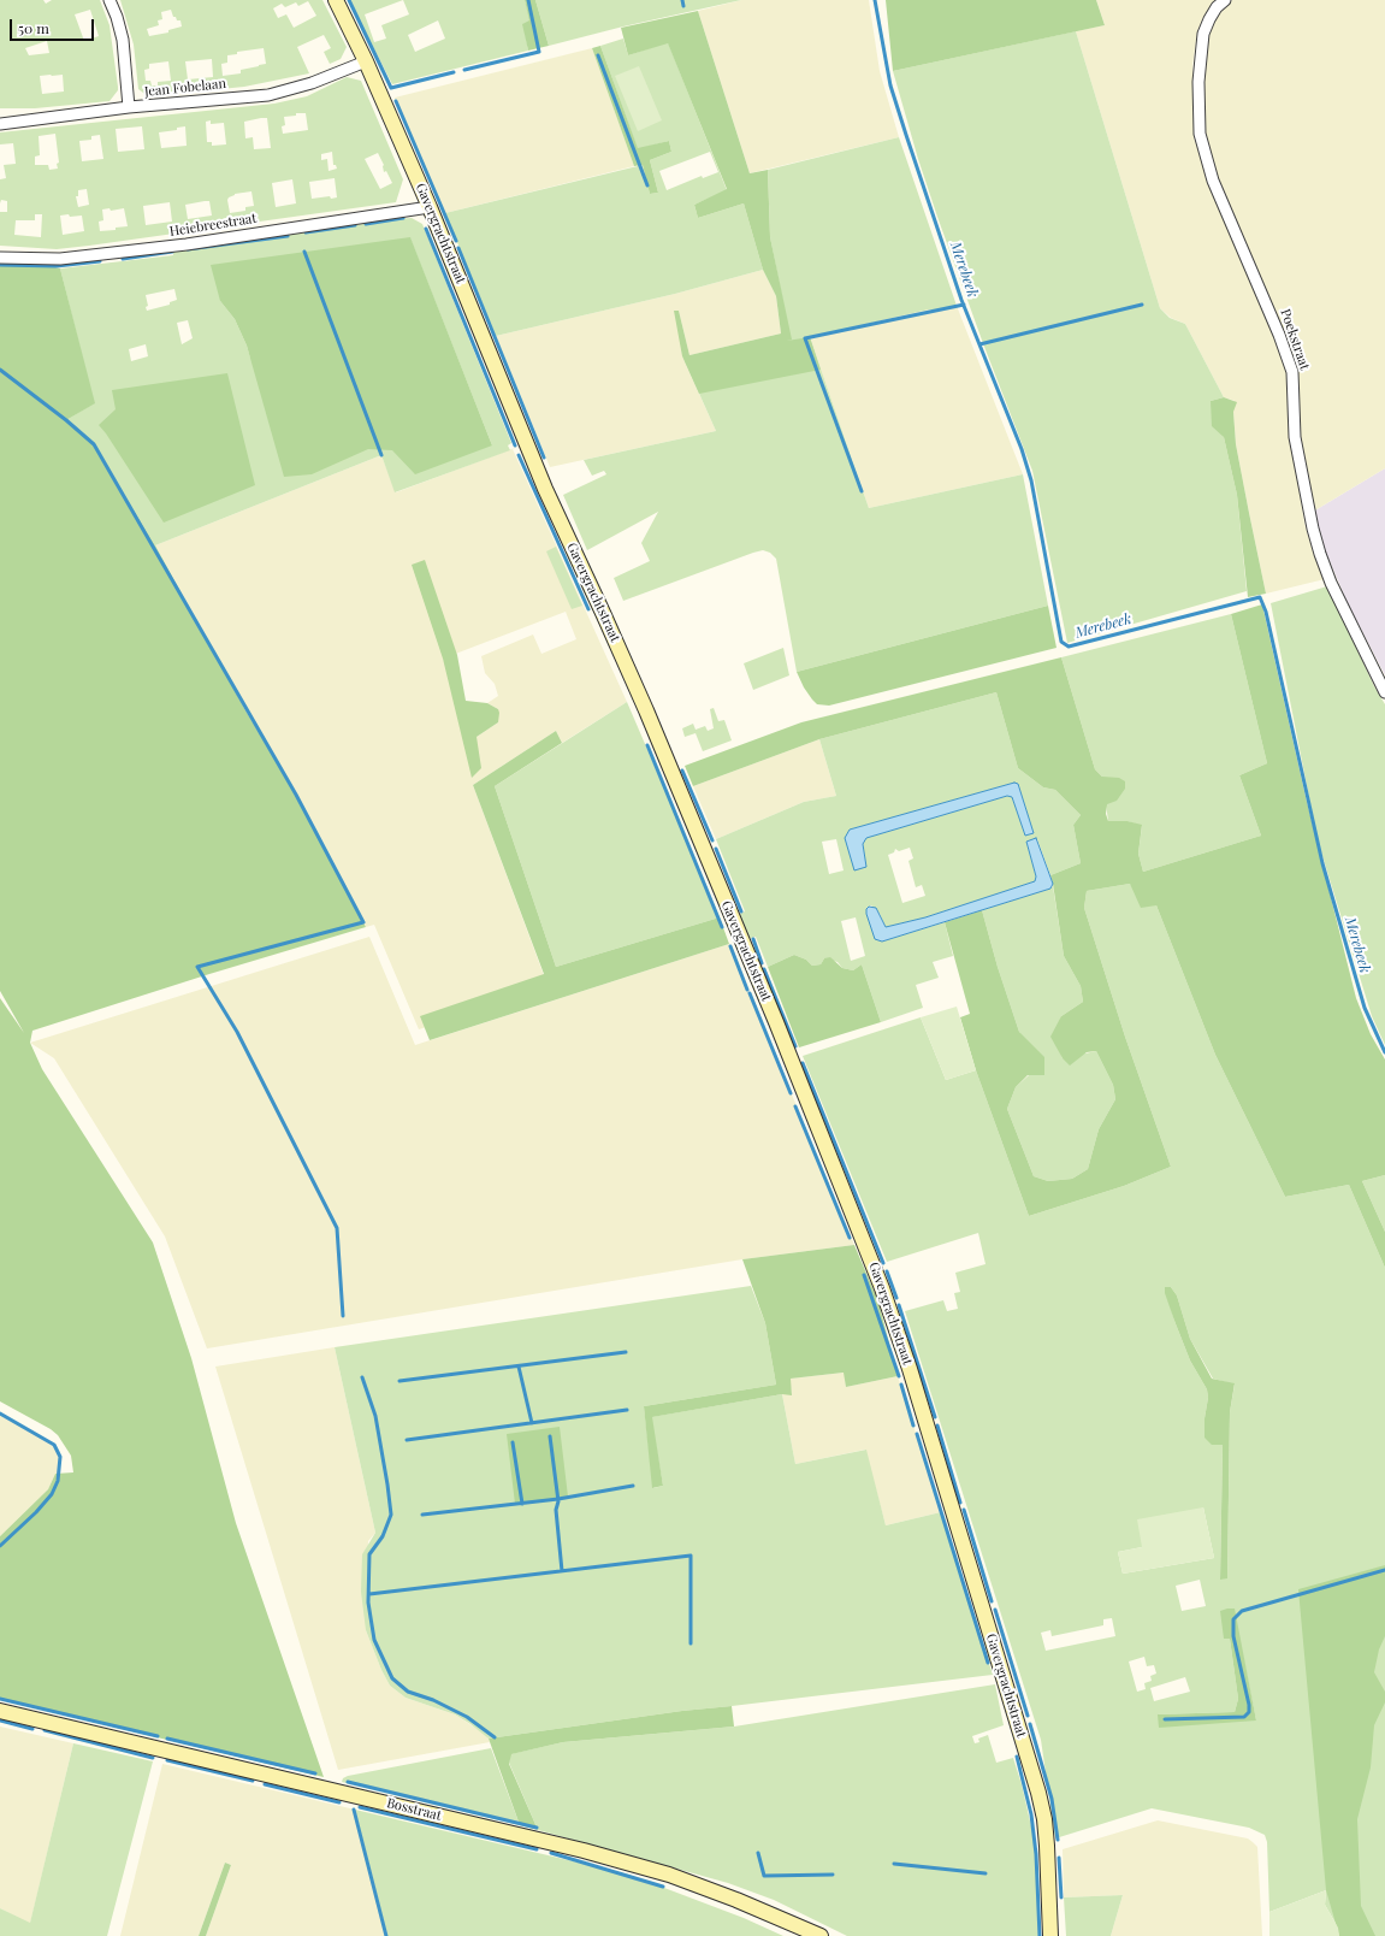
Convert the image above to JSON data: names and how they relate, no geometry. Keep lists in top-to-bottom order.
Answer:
{
  "streets": {
    "street": [
      "Jean Fobelaan",
      "Heiebreestraat",
      "Gavergrachtstraat",
      "Poekstraat",
      "Bosstraat"
    ]
  },
  "crossings": [
    ["Jean Fobelaan", "Gavergrachtstraat"],
    ["Heiebreestraat", "Gavergrachtstraat"]
  ],
  "water": ["Merebeek"],
  "scale_bar": "50 m"
}
